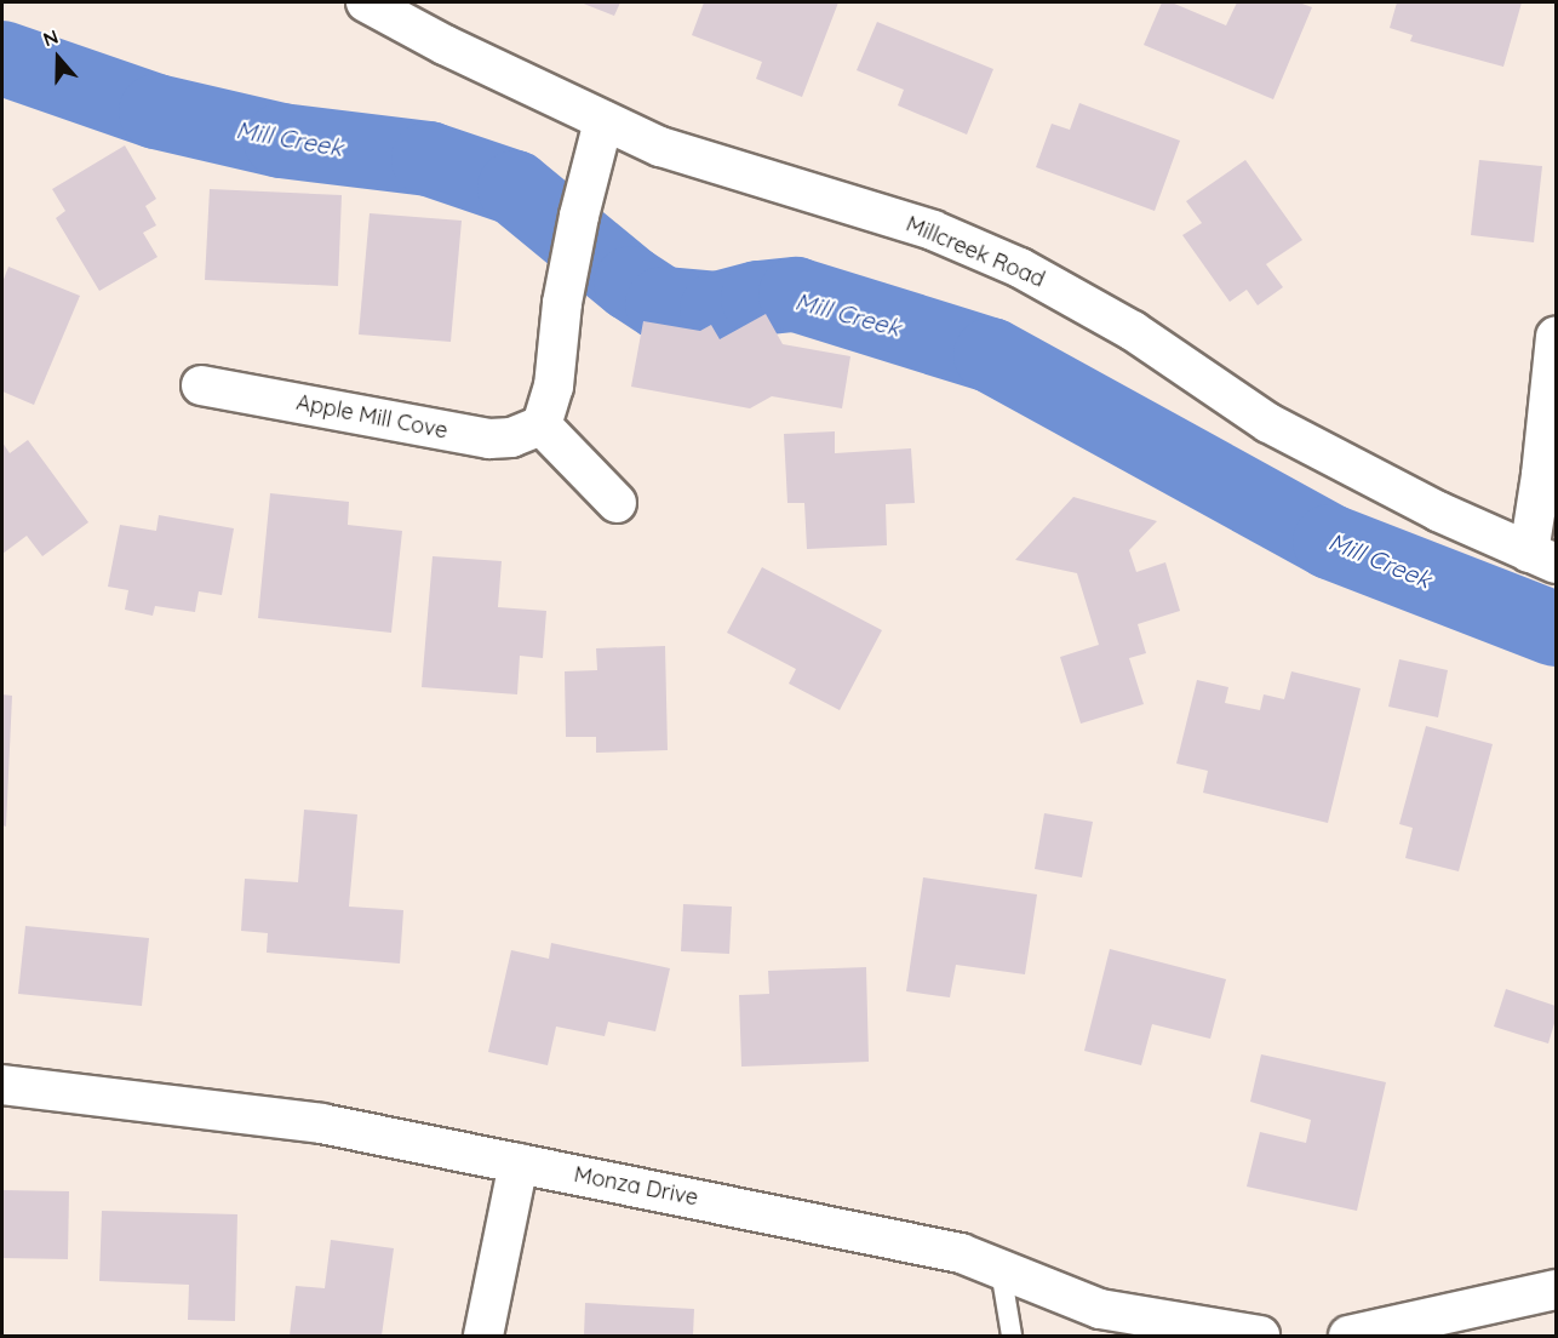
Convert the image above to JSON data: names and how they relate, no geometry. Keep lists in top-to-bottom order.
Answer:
{
  "streets": {
    "street": ["Millcreek Road", "Apple Mill Cove", "Monza Drive"]
  },
  "water": ["Mill Creek"],
  "north": "top"
}
